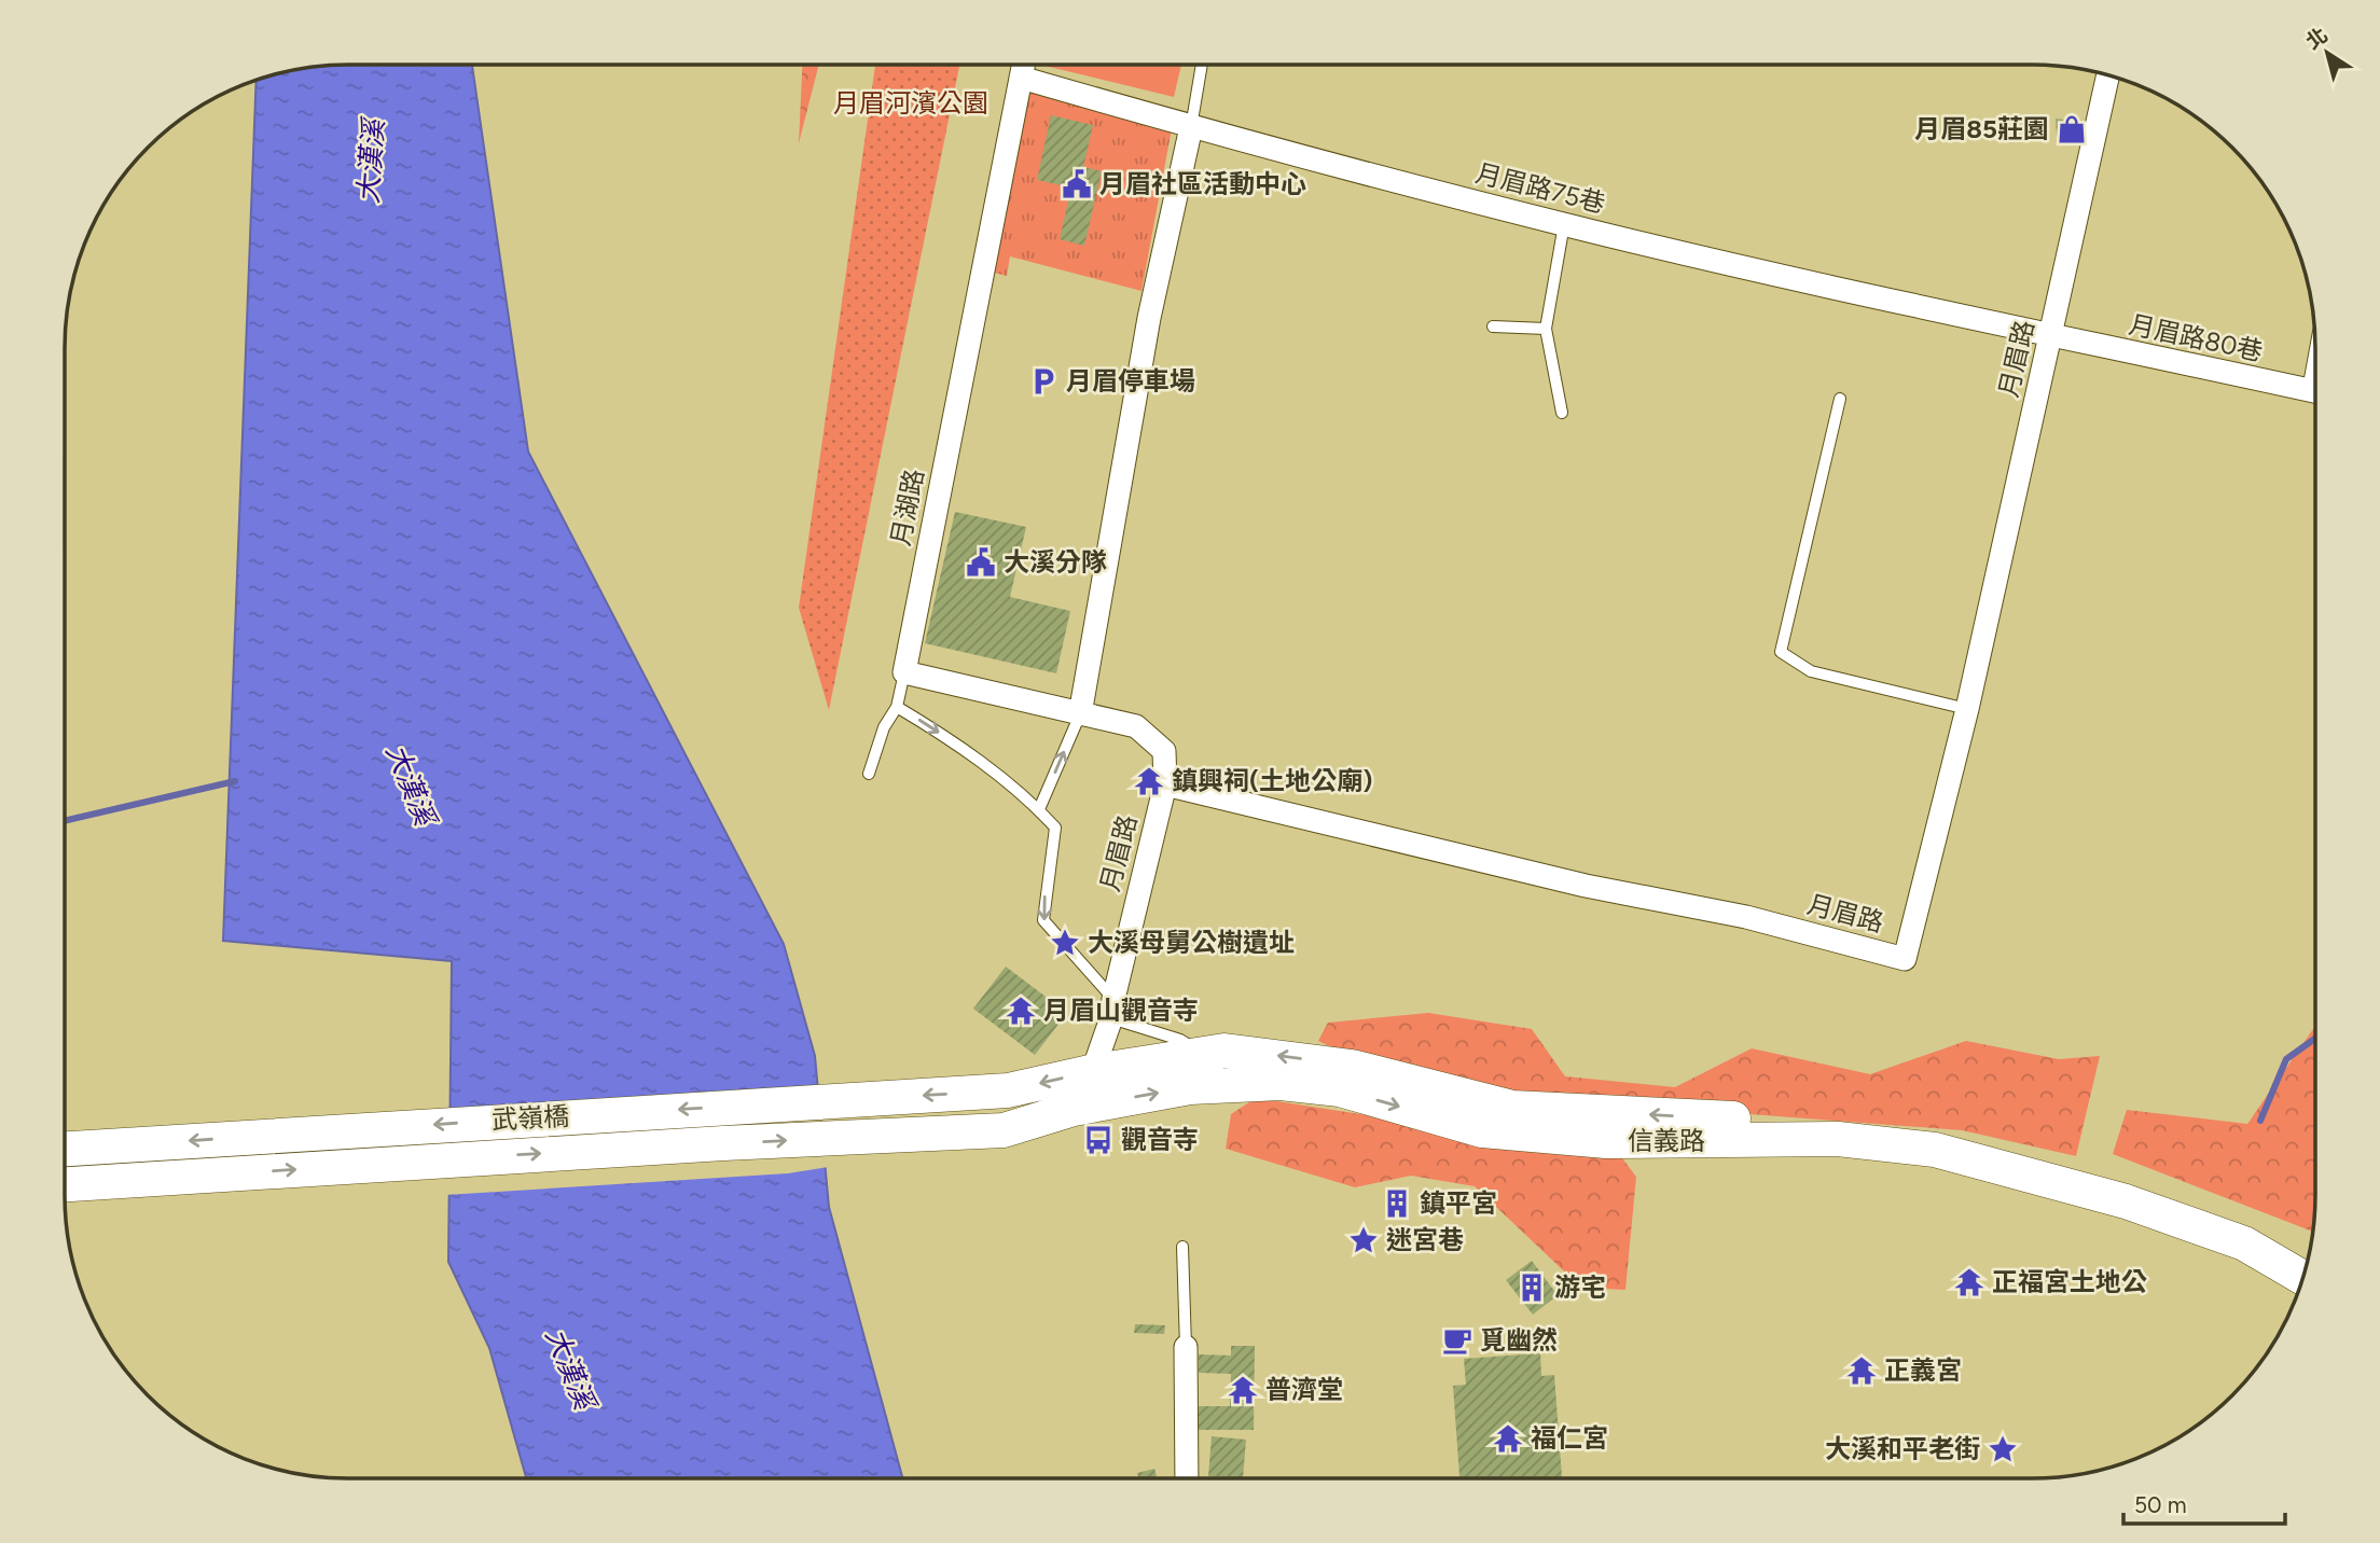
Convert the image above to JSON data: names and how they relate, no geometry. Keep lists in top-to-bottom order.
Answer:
{
  "streets": {
    "main road": ["武嶺橋", "信義路"],
    "street": [
      "月眉路75巷",
      "月眉路80巷",
      "月眉路",
      "月湖路"
    ]
  },
  "crossings": [
    ["月眉路75巷", "月眉路80巷"],
    ["月眉路75巷", "月眉路"],
    ["月眉路75巷", "月湖路"],
    ["月眉路80巷", "月眉路"],
    ["月眉路", "信義路"],
    ["武嶺橋", "信義路"]
  ],
  "water": ["大漢溪"],
  "parks": ["月眉河濱公園"],
  "places": {
    "shop": ["月眉85莊園"],
    "public building": ["月眉社區活動中心", "大溪分隊"],
    "parking": ["月眉停車場"],
    "temple": [
      "鎮興祠(土地公廟)",
      "月眉山觀音寺",
      "正福宮土地公",
      "正義宮",
      "普濟堂",
      "福仁宮"
    ],
    "place": ["大溪母舅公樹遺址", "迷宮巷", "大溪和平老街"],
    "bus stop": ["觀音寺"],
    "building": ["鎮平宮", "游宅"],
    "cafe": ["覓幽然"]
  },
  "scale_bar": "50 m",
  "north": "top left"
}
